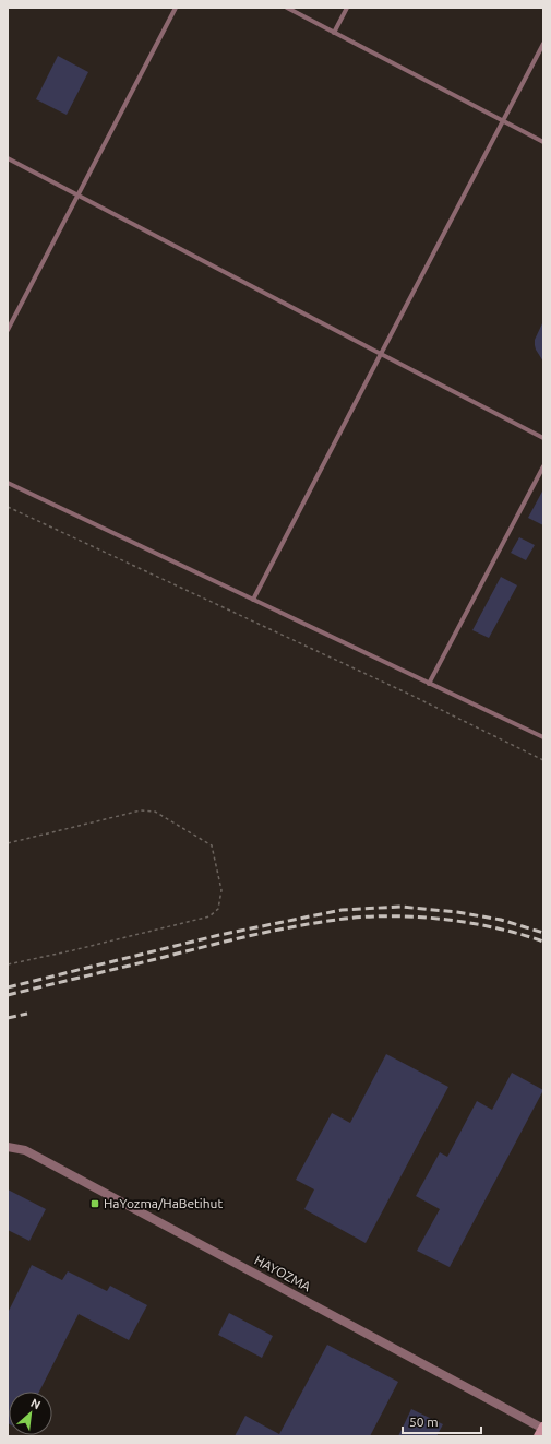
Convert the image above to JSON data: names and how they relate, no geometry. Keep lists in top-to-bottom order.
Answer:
{
  "streets": {
    "street": ["HAYOZMA"]
  },
  "places": {
    "transit": ["HaYozma/HaBetihut"]
  },
  "scale_bar": "50 m",
  "north": "top right"
}
